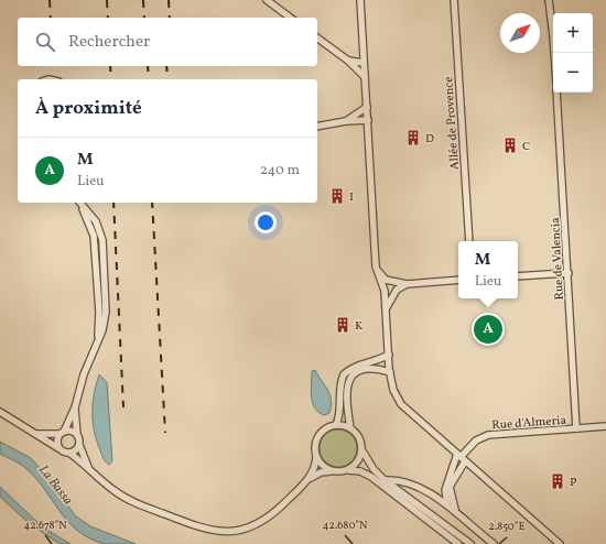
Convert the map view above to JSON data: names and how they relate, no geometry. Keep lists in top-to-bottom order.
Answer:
{
  "streets": {
    "street": ["Allée de Provence", "Rue de Valencia", "Rue d'Almeria"]
  },
  "crossings": [
    ["Rue de Valencia", "Rue d'Almeria"]
  ],
  "water": ["La Bassa"],
  "places": {
    "building": [
      "D",
      "C",
      "I",
      "K",
      "P"
    ]
  },
  "north": "top right",
  "page": {
    "map_buttons": ["+", "−"],
    "search": "Rechercher",
    "heading": "À proximité",
    "list": [
      {
        "mark": "A",
        "name": "M",
        "note": "Lieu",
        "value": "240 m"
      }
    ],
    "popup": ["M", "Lieu"],
    "pins": "A"
  },
  "coordinates": ["42.678°N", "42.680°N", "2.850°E"]
}
